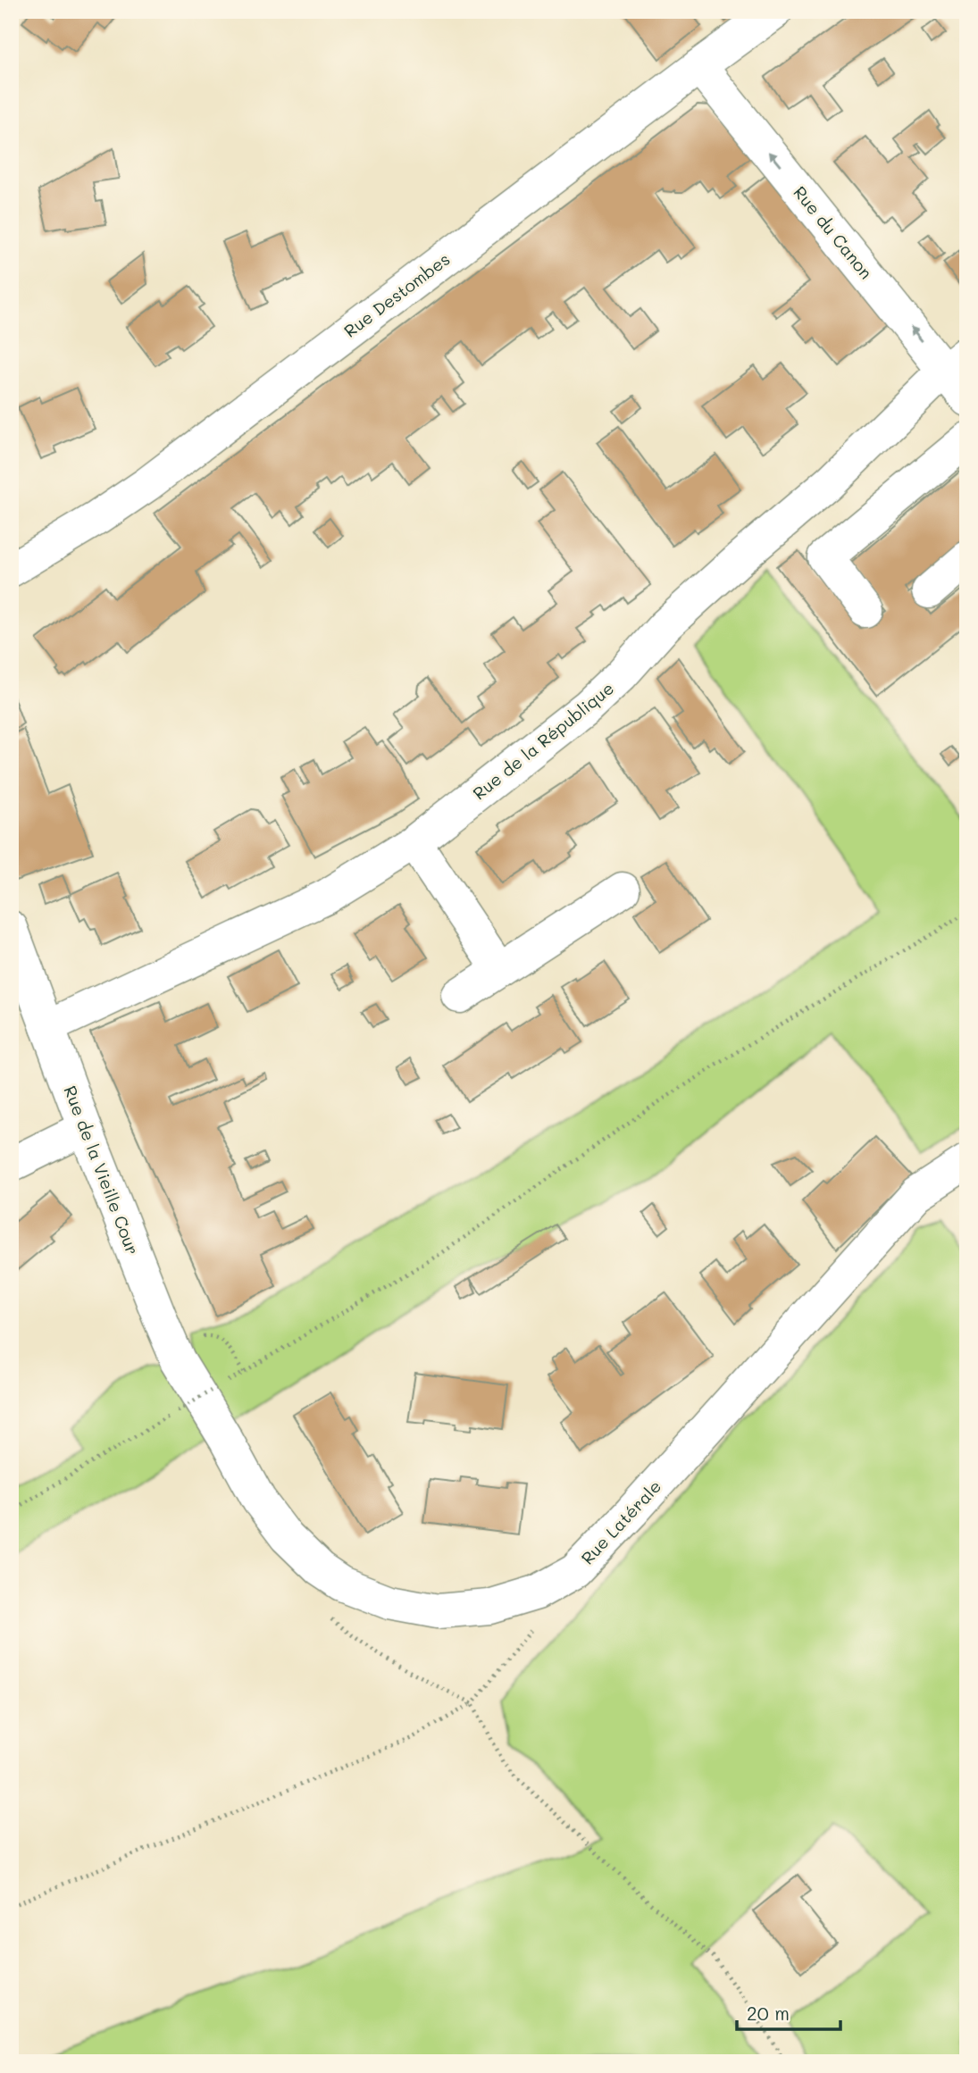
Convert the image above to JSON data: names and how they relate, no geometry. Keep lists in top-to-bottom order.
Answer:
{
  "streets": {
    "street": [
      "Rue du Canon",
      "Rue Destombes",
      "Rue de la République",
      "Rue de la Vieille Cour",
      "Rue Latérale"
    ]
  },
  "crossings": [
    ["Rue du Canon", "Rue Destombes"],
    ["Rue du Canon", "Rue de la République"],
    ["Rue de la République", "Rue de la Vieille Cour"],
    ["Rue de la Vieille Cour", "Rue Latérale"]
  ],
  "one_way": ["Rue du Canon"],
  "scale_bar": "20 m"
}
